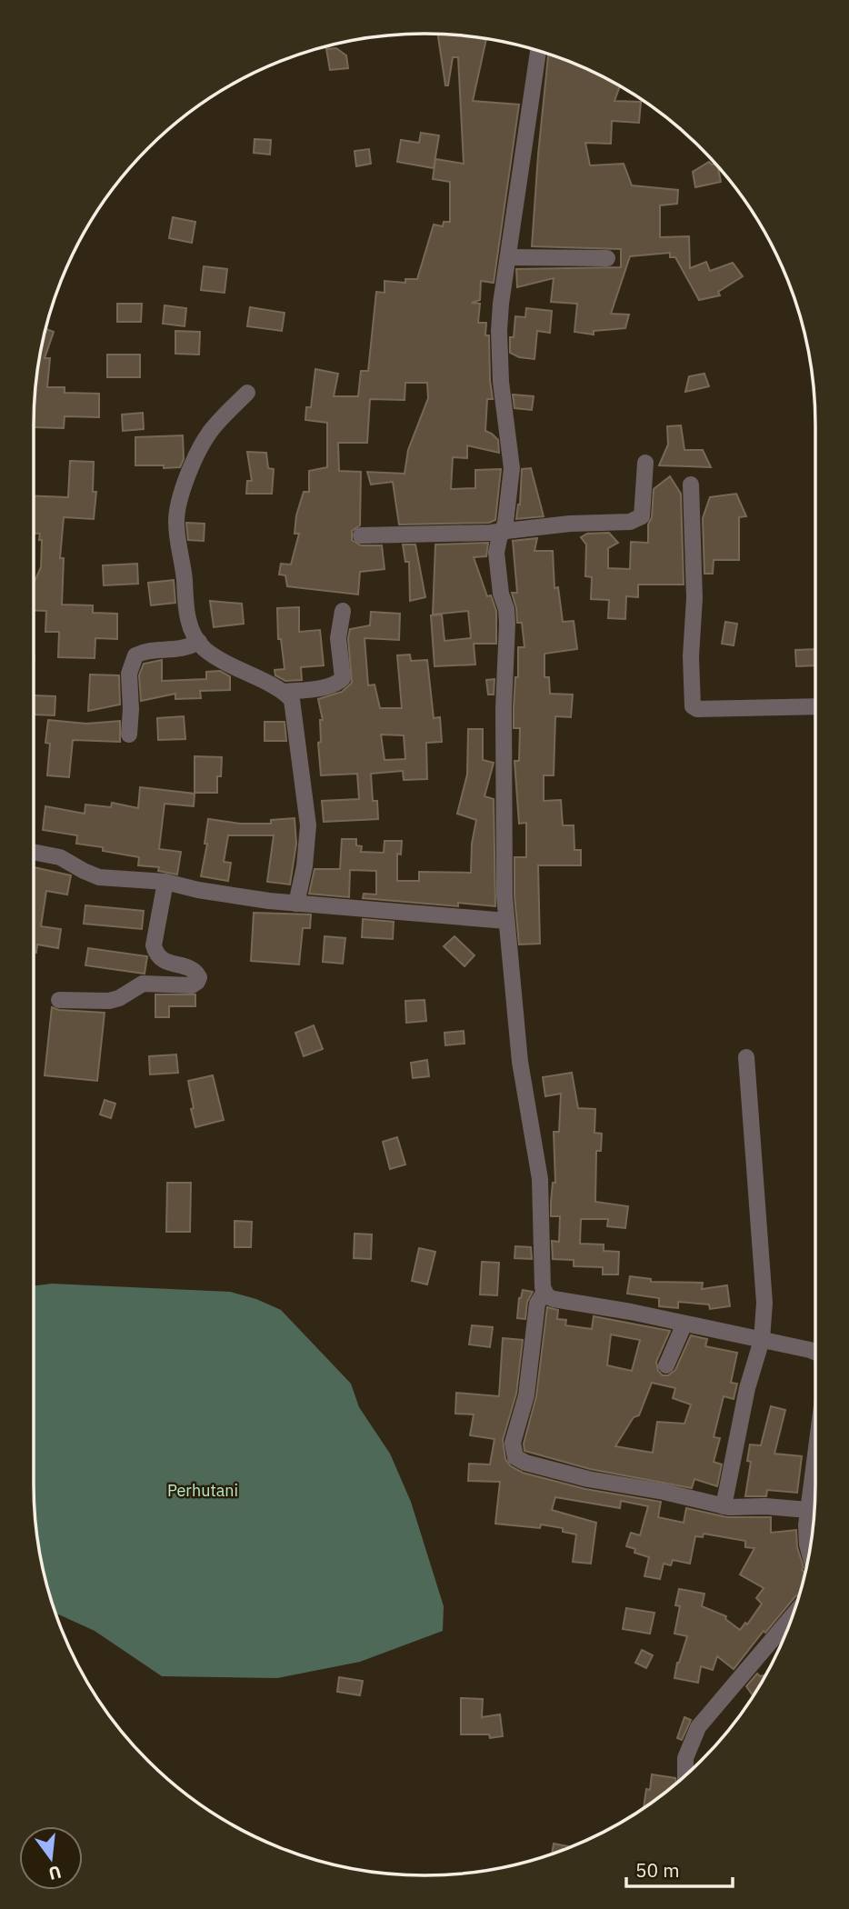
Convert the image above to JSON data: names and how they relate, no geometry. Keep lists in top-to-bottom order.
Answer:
{
  "parks": ["Perhutani"],
  "scale_bar": "50 m",
  "north": "bottom"
}
